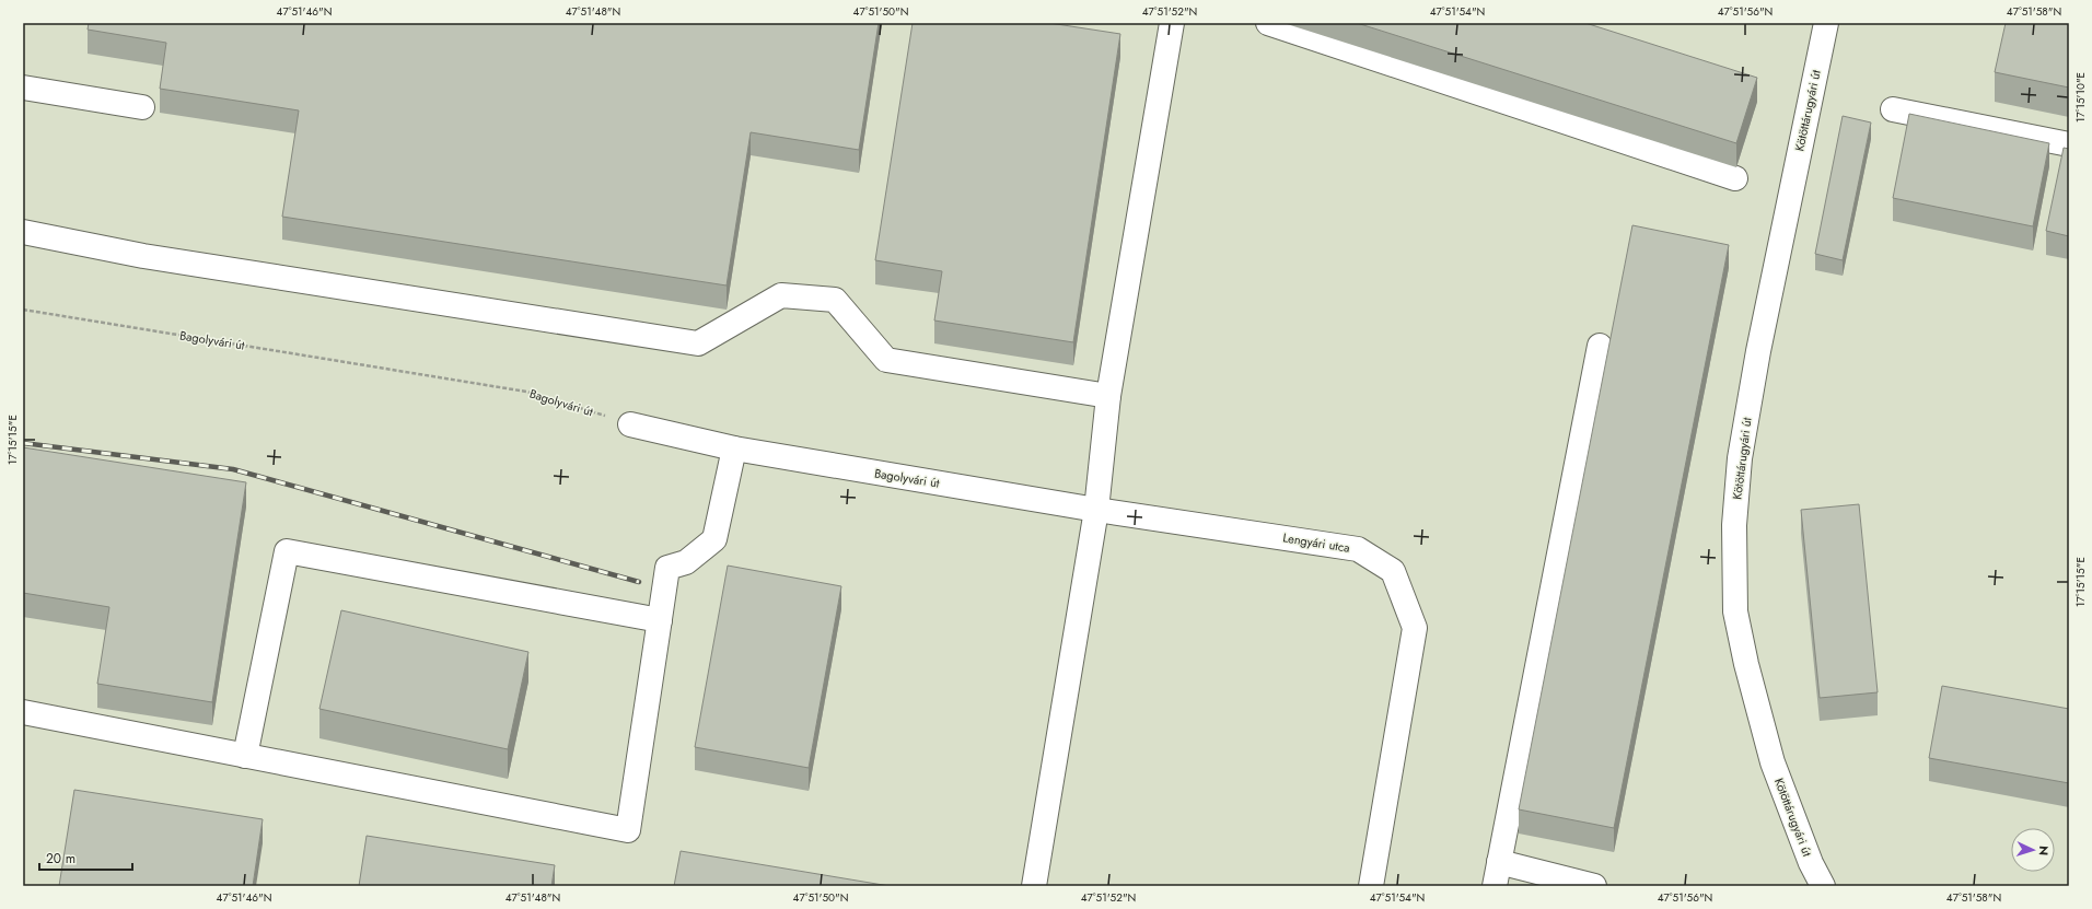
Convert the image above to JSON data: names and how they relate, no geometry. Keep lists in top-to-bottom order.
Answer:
{
  "streets": {
    "street": ["Kötöttárugyári út", "Bagolyvári út", "Lengyári utca"]
  },
  "crossings": [
    ["Bagolyvári út", "Lengyári utca"]
  ],
  "scale_bar": "20 m",
  "north": "right",
  "coordinates": [
    "47°51'46\"N",
    "47°51'48\"N",
    "47°51'50\"N",
    "47°51'52\"N",
    "47°51'54\"N",
    "47°51'56\"N",
    "47°51'58\"N",
    "17°15'10\"E",
    "17°15'15\"E"
  ]
}
